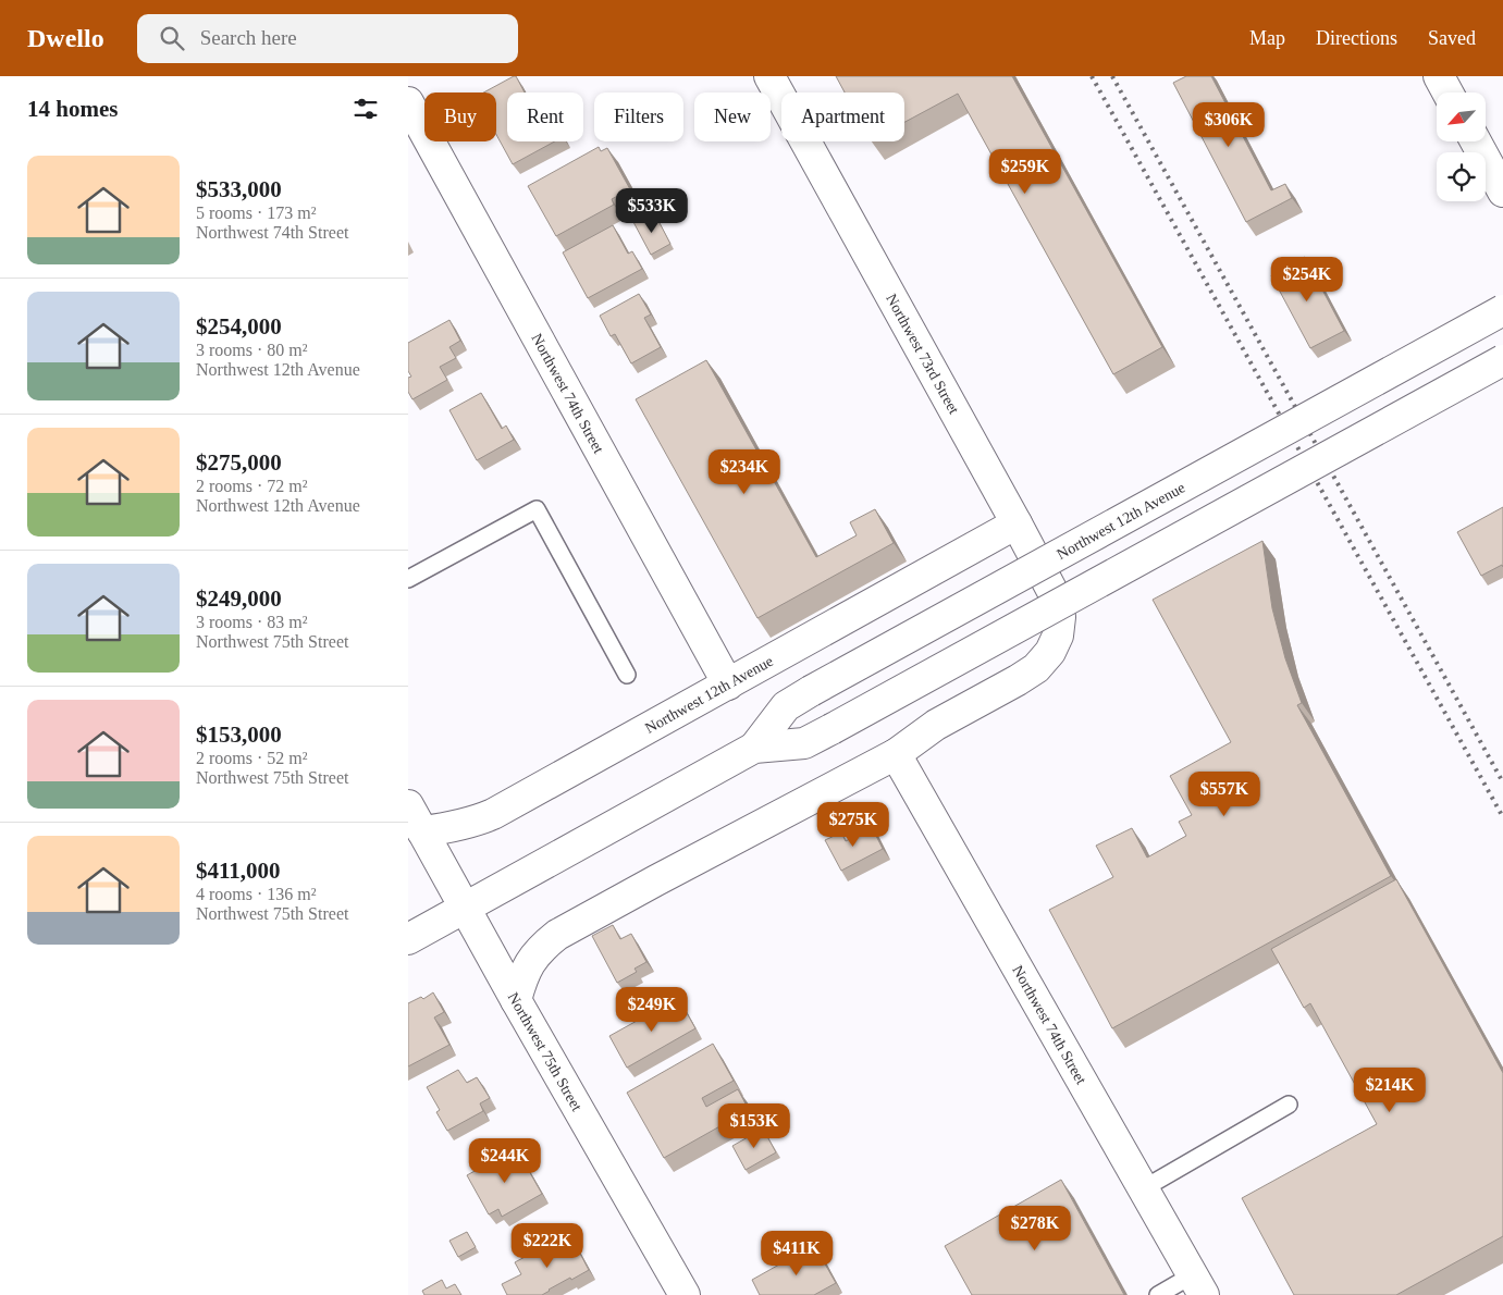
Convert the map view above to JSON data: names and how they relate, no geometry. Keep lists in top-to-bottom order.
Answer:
{
  "streets": {
    "street": [
      "Northwest 73rd Street",
      "Northwest 74th Street",
      "Northwest 12th Avenue",
      "Northwest 75th Street"
    ]
  },
  "crossings": [
    ["Northwest 73rd Street", "Northwest 74th Street"],
    ["Northwest 73rd Street", "Northwest 12th Avenue"],
    ["Northwest 74th Street", "Northwest 12th Avenue"],
    ["Northwest 12th Avenue", "Northwest 75th Street"]
  ],
  "north": "bottom left",
  "page": {
    "header": "Dwello",
    "search": "Search here",
    "nav": ["Map", "Directions", "Saved"],
    "heading": "14 homes",
    "chip": [
      "Buy",
      "Rent",
      "Filters",
      "New",
      "Apartment"
    ],
    "price": [
      "$306K",
      "$259K",
      "$533K",
      "$254K",
      "$234K",
      "$557K",
      "$275K",
      "$249K",
      "$214K",
      "$153K",
      "$244K",
      "$278K",
      "$222K",
      "$411K"
    ],
    "list": [
      {
        "name": "$533,000",
        "note": "5 rooms · 173 m² · Northwest 74th Street"
      },
      {
        "name": "$254,000",
        "note": "3 rooms · 80 m² · Northwest 12th Avenue"
      },
      {
        "name": "$275,000",
        "note": "2 rooms · 72 m² · Northwest 12th Avenue"
      },
      {
        "name": "$249,000",
        "note": "3 rooms · 83 m² · Northwest 75th Street"
      },
      {
        "name": "$153,000",
        "note": "2 rooms · 52 m² · Northwest 75th Street"
      },
      {
        "name": "$411,000",
        "note": "4 rooms · 136 m² · Northwest 75th Street"
      }
    ]
  }
}
